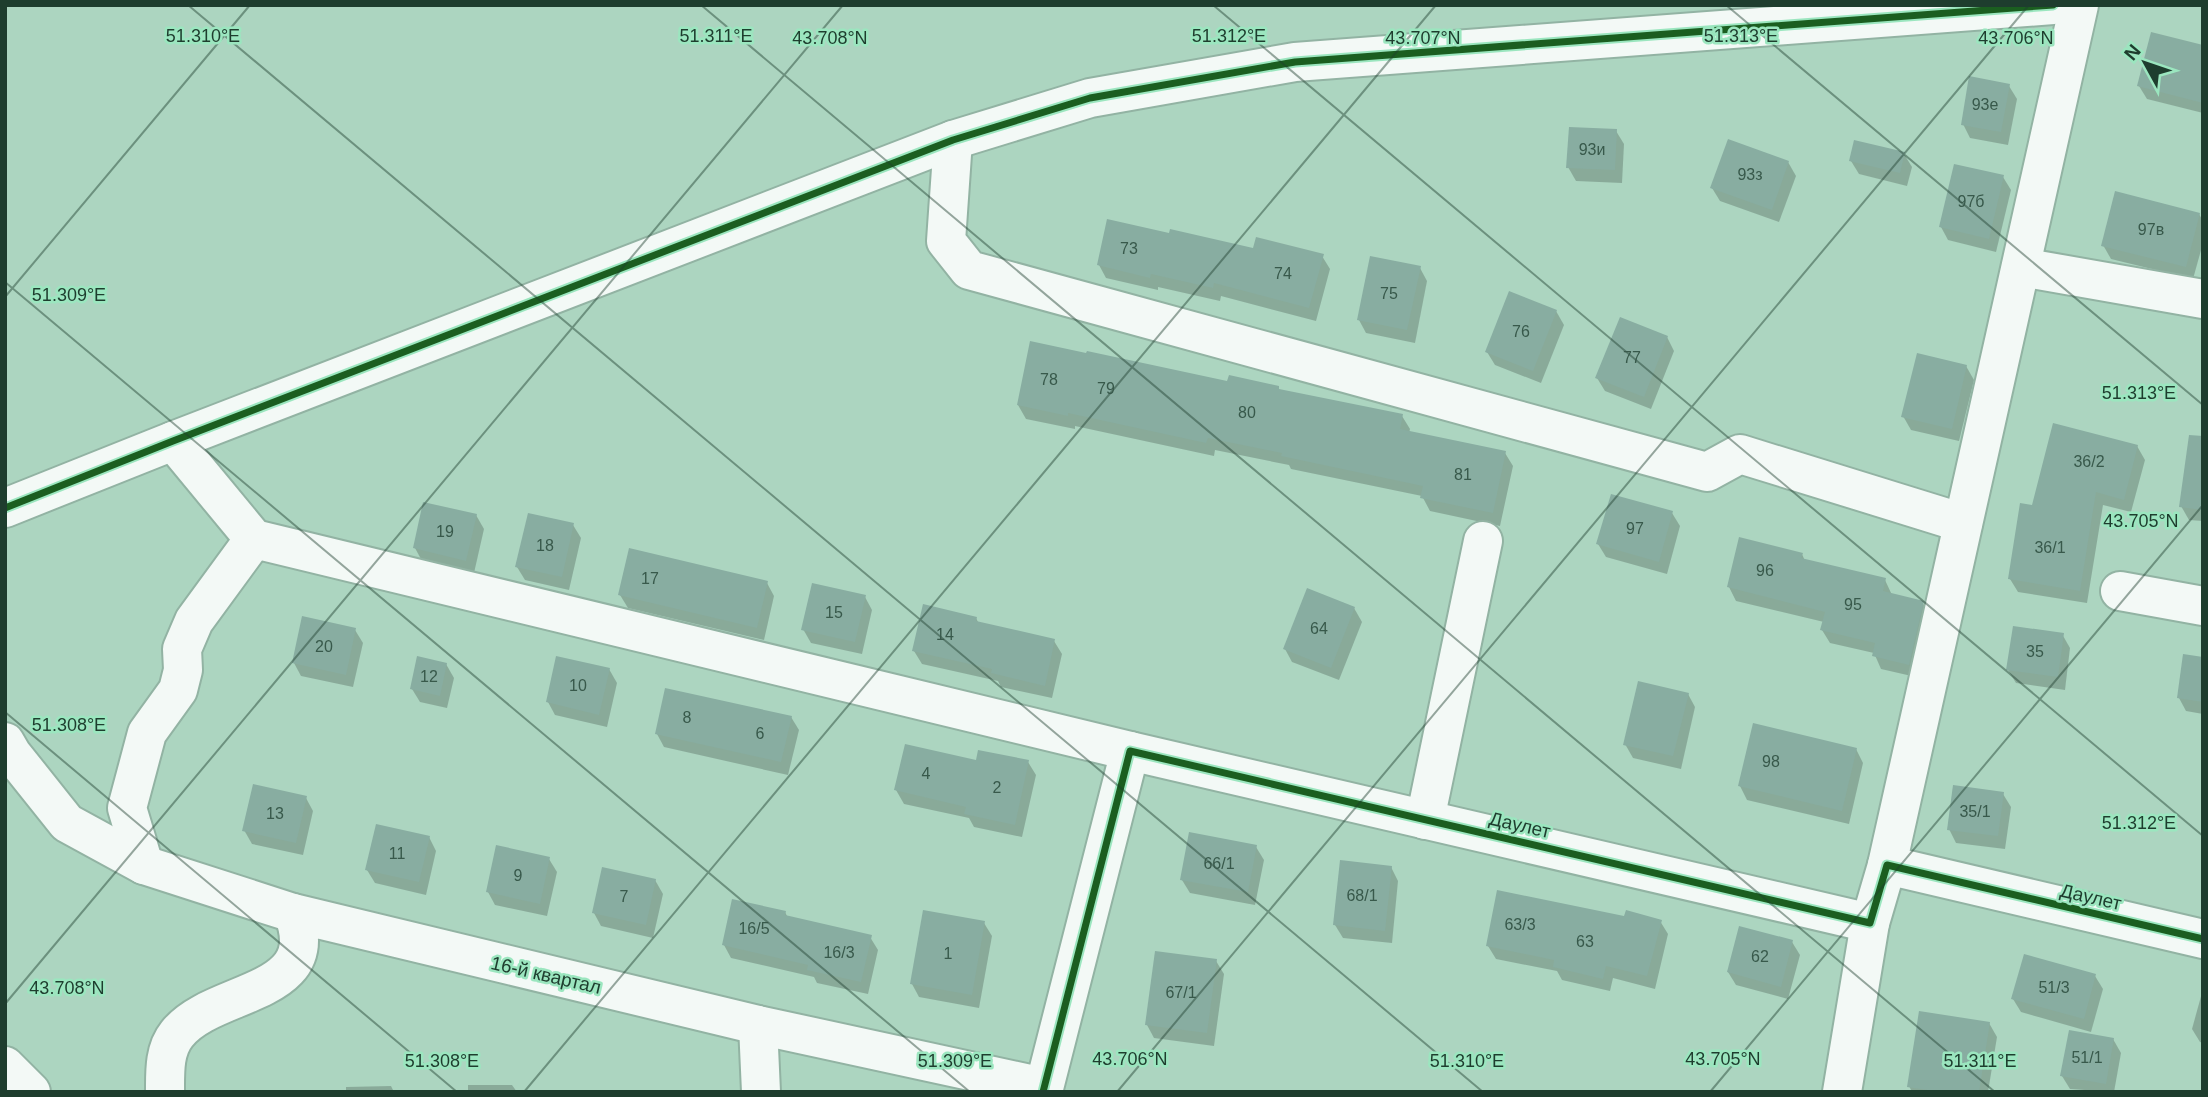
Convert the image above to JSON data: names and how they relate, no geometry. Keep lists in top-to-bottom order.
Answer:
{
  "streets": {
    "street": ["Даулет", "16-й квартал"]
  },
  "house_numbers": [
    "93е",
    "93и",
    "93з",
    "97б",
    "97в",
    "73",
    "74",
    "75",
    "76",
    "77",
    "78",
    "79",
    "80",
    "36/2",
    "81",
    "97",
    "19",
    "18",
    "36/1",
    "96",
    "17",
    "95",
    "15",
    "64",
    "14",
    "20",
    "35",
    "12",
    "10",
    "8",
    "6",
    "98",
    "4",
    "2",
    "35/1",
    "13",
    "11",
    "66/1",
    "9",
    "68/1",
    "7",
    "63/3",
    "16/5",
    "63",
    "16/3",
    "1",
    "62",
    "51/3",
    "67/1",
    "51/1"
  ],
  "north": "top left",
  "coordinates": [
    "51.310°E",
    "51.311°E",
    "51.312°E",
    "51.313°E",
    "43.708°N",
    "43.707°N",
    "43.706°N",
    "51.309°E",
    "43.705°N",
    "51.308°E"
  ]
}
